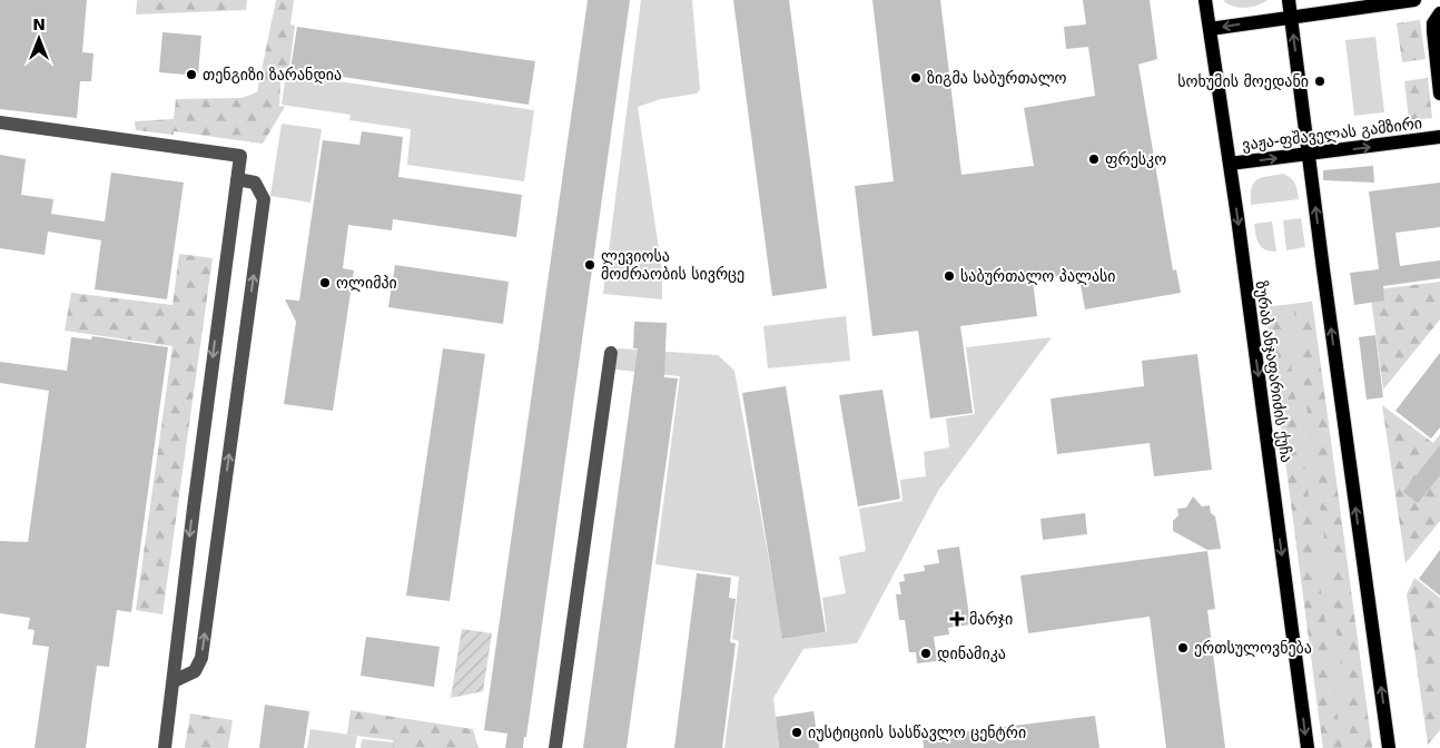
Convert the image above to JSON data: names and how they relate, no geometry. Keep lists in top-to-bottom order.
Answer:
{
  "streets": {
    "main road": ["ვაჟა-ფშაველას გამზირი", "ზურაბ ანჯაფარიძის ქუჩა"]
  },
  "crossings": [
    ["ვაჟა-ფშაველას გამზირი", "ზურაბ ანჯაფარიძის ქუჩა"]
  ],
  "one_way": ["ვაჟა-ფშაველას გამზირი"],
  "places": {
    "other": [
      "თენგიზი ზარანდია",
      "ზიგმა საბურთალო",
      "სოხუმის მოედანი",
      "ფრესკო",
      "ლევიოსა მოძრაობის სივრცე",
      "საბურთალო პალასი",
      "ოლიმპი",
      "ერთსულოვნება",
      "დინამიკა",
      "იუსტიციის სასწავლო ცენტრი"
    ],
    "health": ["მარჯი"]
  },
  "north": "top"
}
